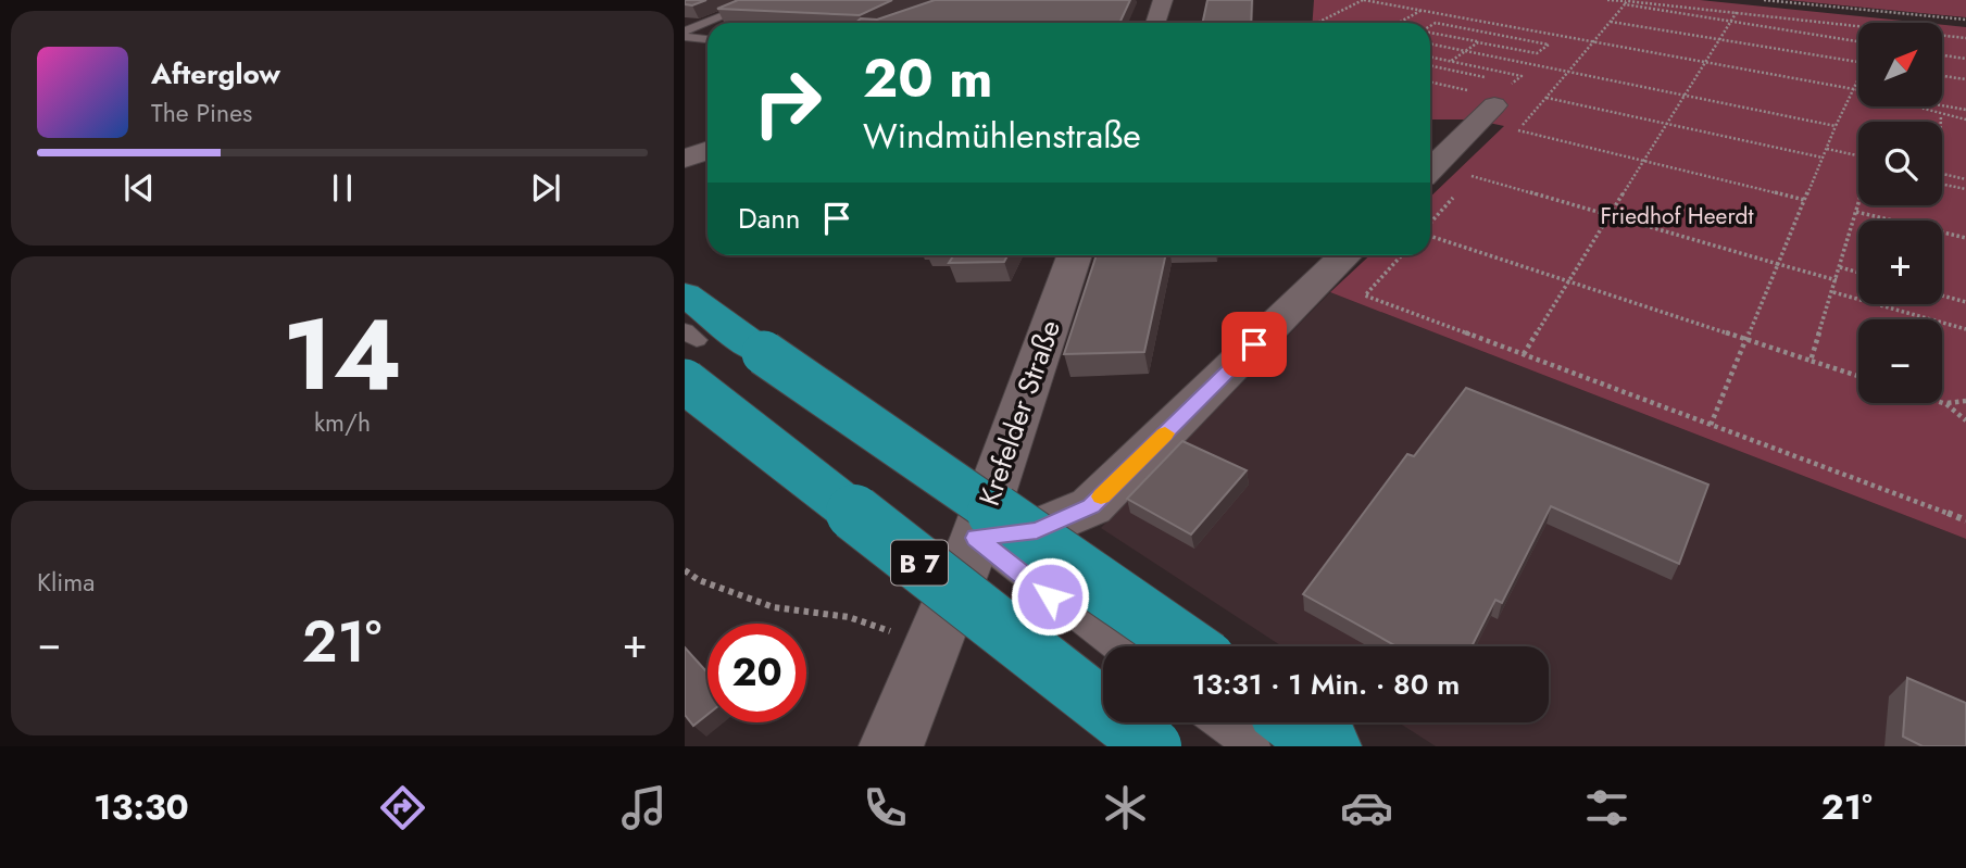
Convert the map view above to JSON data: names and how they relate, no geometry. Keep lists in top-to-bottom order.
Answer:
{
  "streets": {
    "highway": ["B 7"],
    "street": ["Krefelder Straße"]
  },
  "parks": ["Friedhof Heerdt"],
  "north": "top right",
  "page": {
    "map_buttons": ["+", "−"],
    "turn": ["20 m", "Windmühlenstraße"],
    "song": ["Afterglow", "The Pines"],
    "then": "Dann",
    "tile": [
      ["14", "km/h"],
      "Klima"
    ],
    "heat": ["−", "21°", "+"],
    "limit": "20",
    "trip": "13:31 · 1 Min. · 80 m",
    "tabs": ["13:30", "21°"]
  }
}
